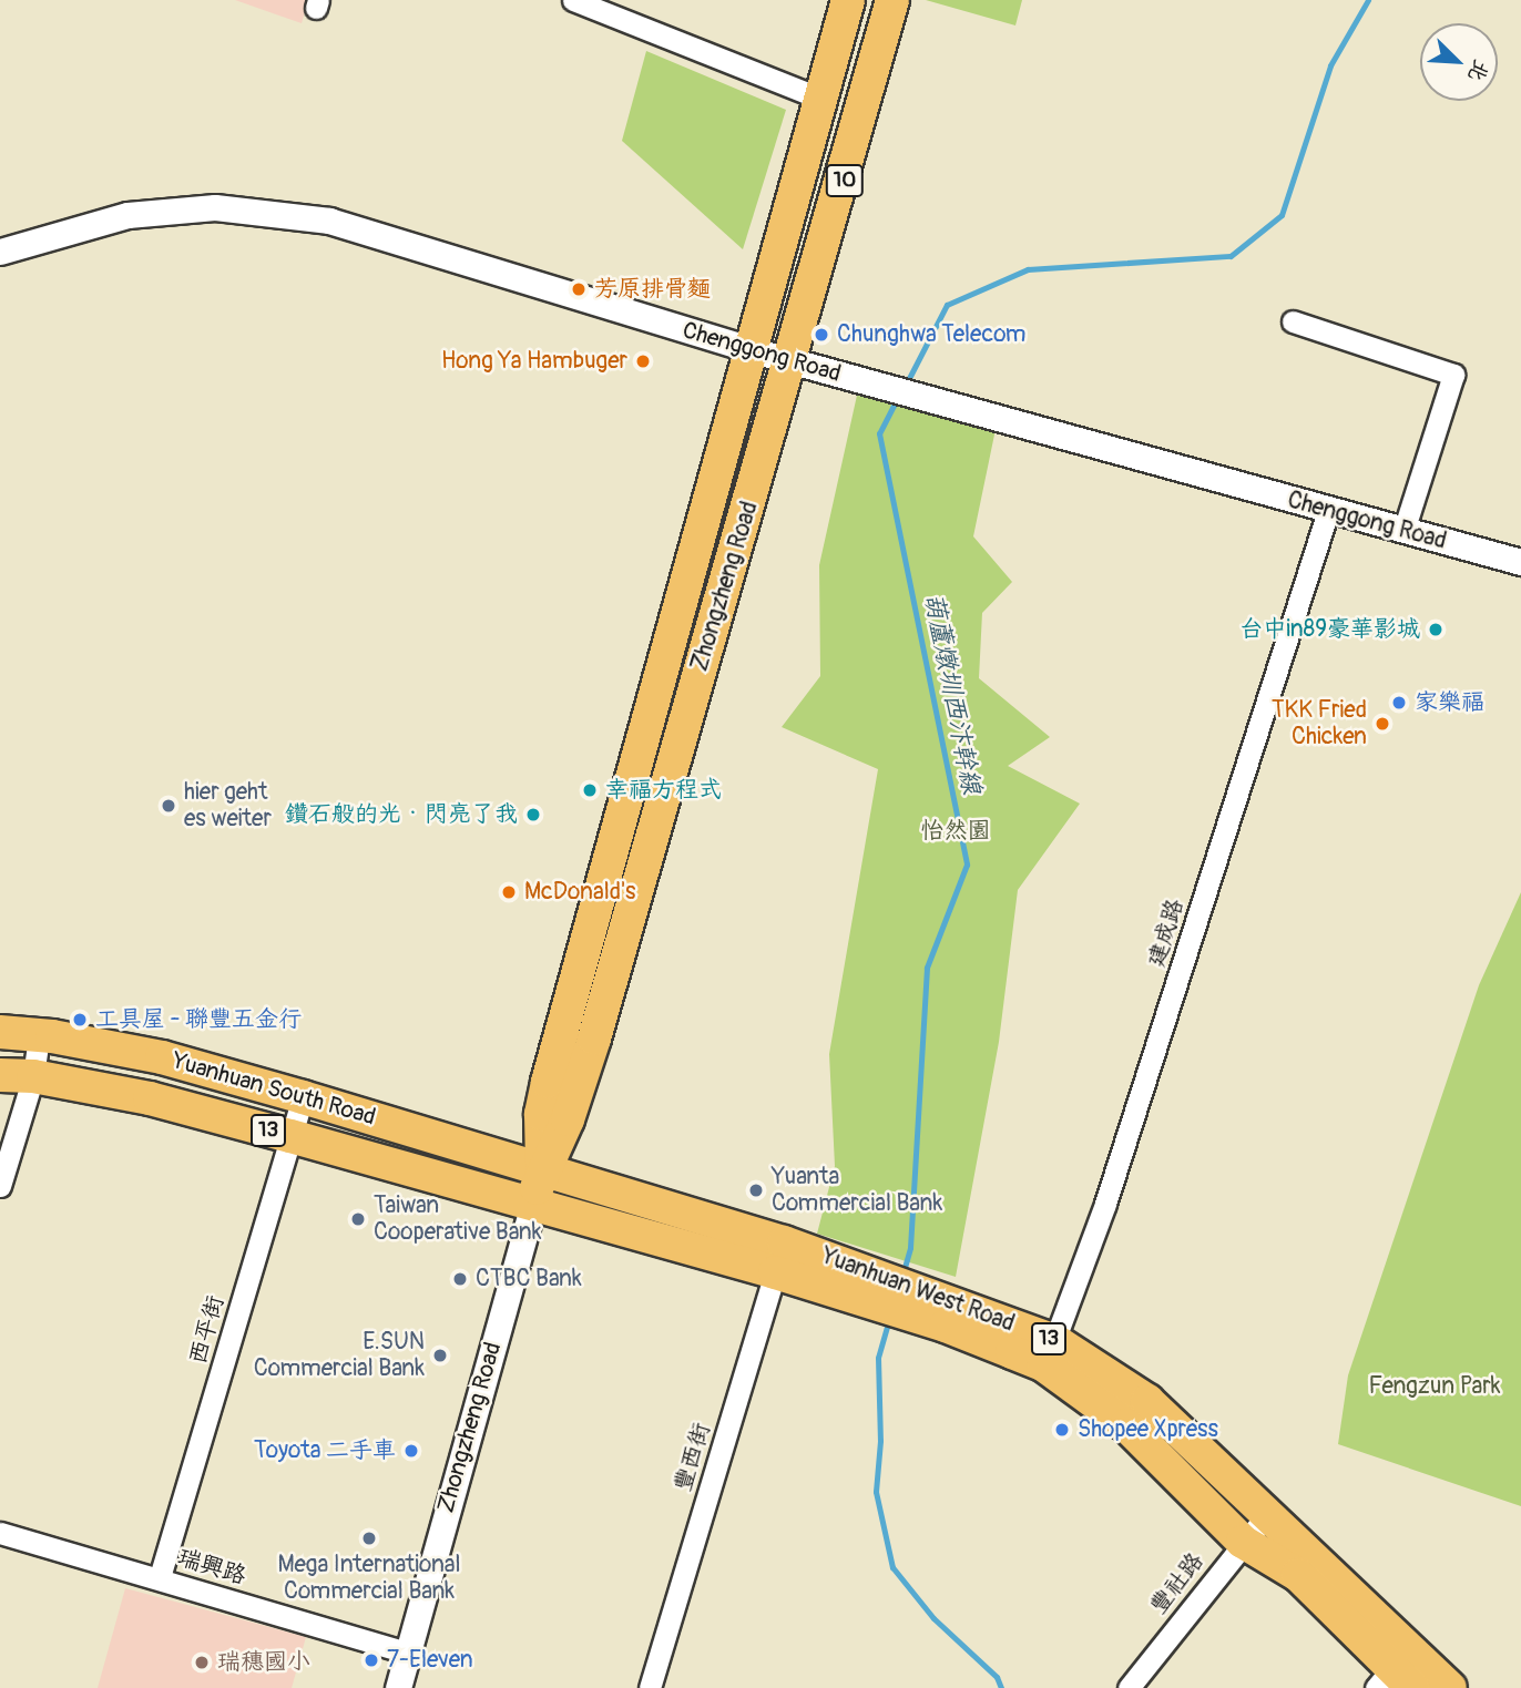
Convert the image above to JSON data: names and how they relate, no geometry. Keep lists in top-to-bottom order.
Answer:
{
  "streets": {
    "main road": [
      "10",
      "Zhongzheng Road",
      "Yuanhuan South Road",
      "13",
      "Yuanhuan West Road"
    ],
    "street": [
      "Chenggong Road",
      "建成路",
      "西平街",
      "豐西街",
      "瑞興路",
      "豐社路"
    ]
  },
  "crossings": [
    ["Chenggong Road", "Zhongzheng Road"],
    ["Chenggong Road", "建成路"],
    ["Zhongzheng Road", "Yuanhuan South Road"],
    ["Zhongzheng Road", "Yuanhuan West Road"],
    ["Zhongzheng Road", "瑞興路"],
    ["建成路", "Yuanhuan West Road"],
    ["Yuanhuan South Road", "Yuanhuan West Road"],
    ["Yuanhuan South Road", "西平街"],
    ["Yuanhuan West Road", "豐西街"],
    ["Yuanhuan West Road", "豐社路"],
    ["西平街", "瑞興路"]
  ],
  "water": ["葫蘆燉圳西汴幹線"],
  "parks": ["怡然園", "Fengzun Park"],
  "places": [
    "芳原排骨麵",
    "Chunghwa Telecom",
    "Hong Ya Hambuger",
    "台中in89豪華影城",
    "家樂福",
    "TKK Fried Chicken",
    "幸福方程式",
    "hier geht es weiter",
    "鑽石般的光‧閃亮了我",
    "McDonald's",
    "工具屋 - 聯豐五金行",
    "Yuanta Commercial Bank",
    "Taiwan Cooperative Bank",
    "CTBC Bank",
    "E.SUN Commercial Bank",
    "Shopee Xpress",
    "Toyota 二手車",
    "Mega International Commercial Bank",
    "7-Eleven",
    "瑞穗國小"
  ],
  "north": "bottom right"
}
